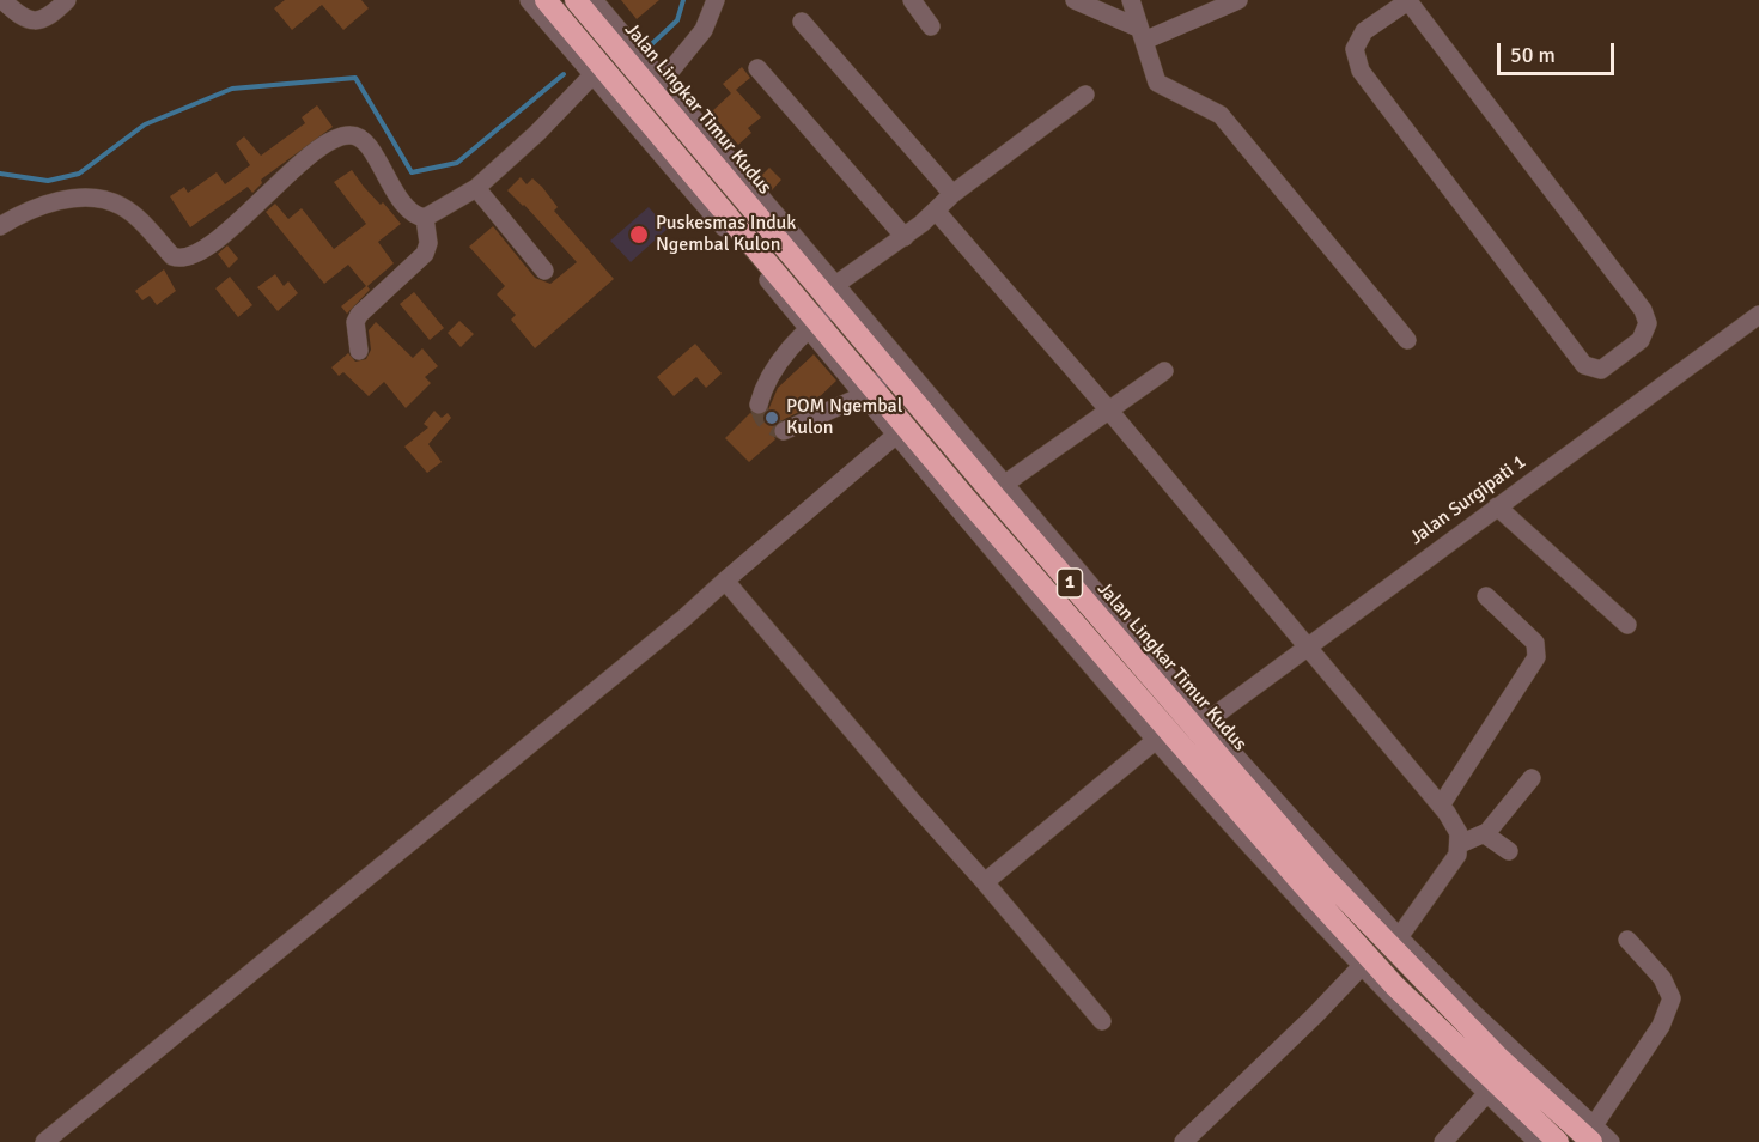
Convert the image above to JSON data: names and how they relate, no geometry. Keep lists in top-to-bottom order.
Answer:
{
  "streets": {
    "highway": ["Jalan Lingkar Timur Kudus", "1"],
    "street": ["Jalan Surgipati 1"]
  },
  "places": ["Puskesmas Induk Ngembal Kulon", "POM Ngembal Kulon"],
  "scale_bar": "50 m"
}
